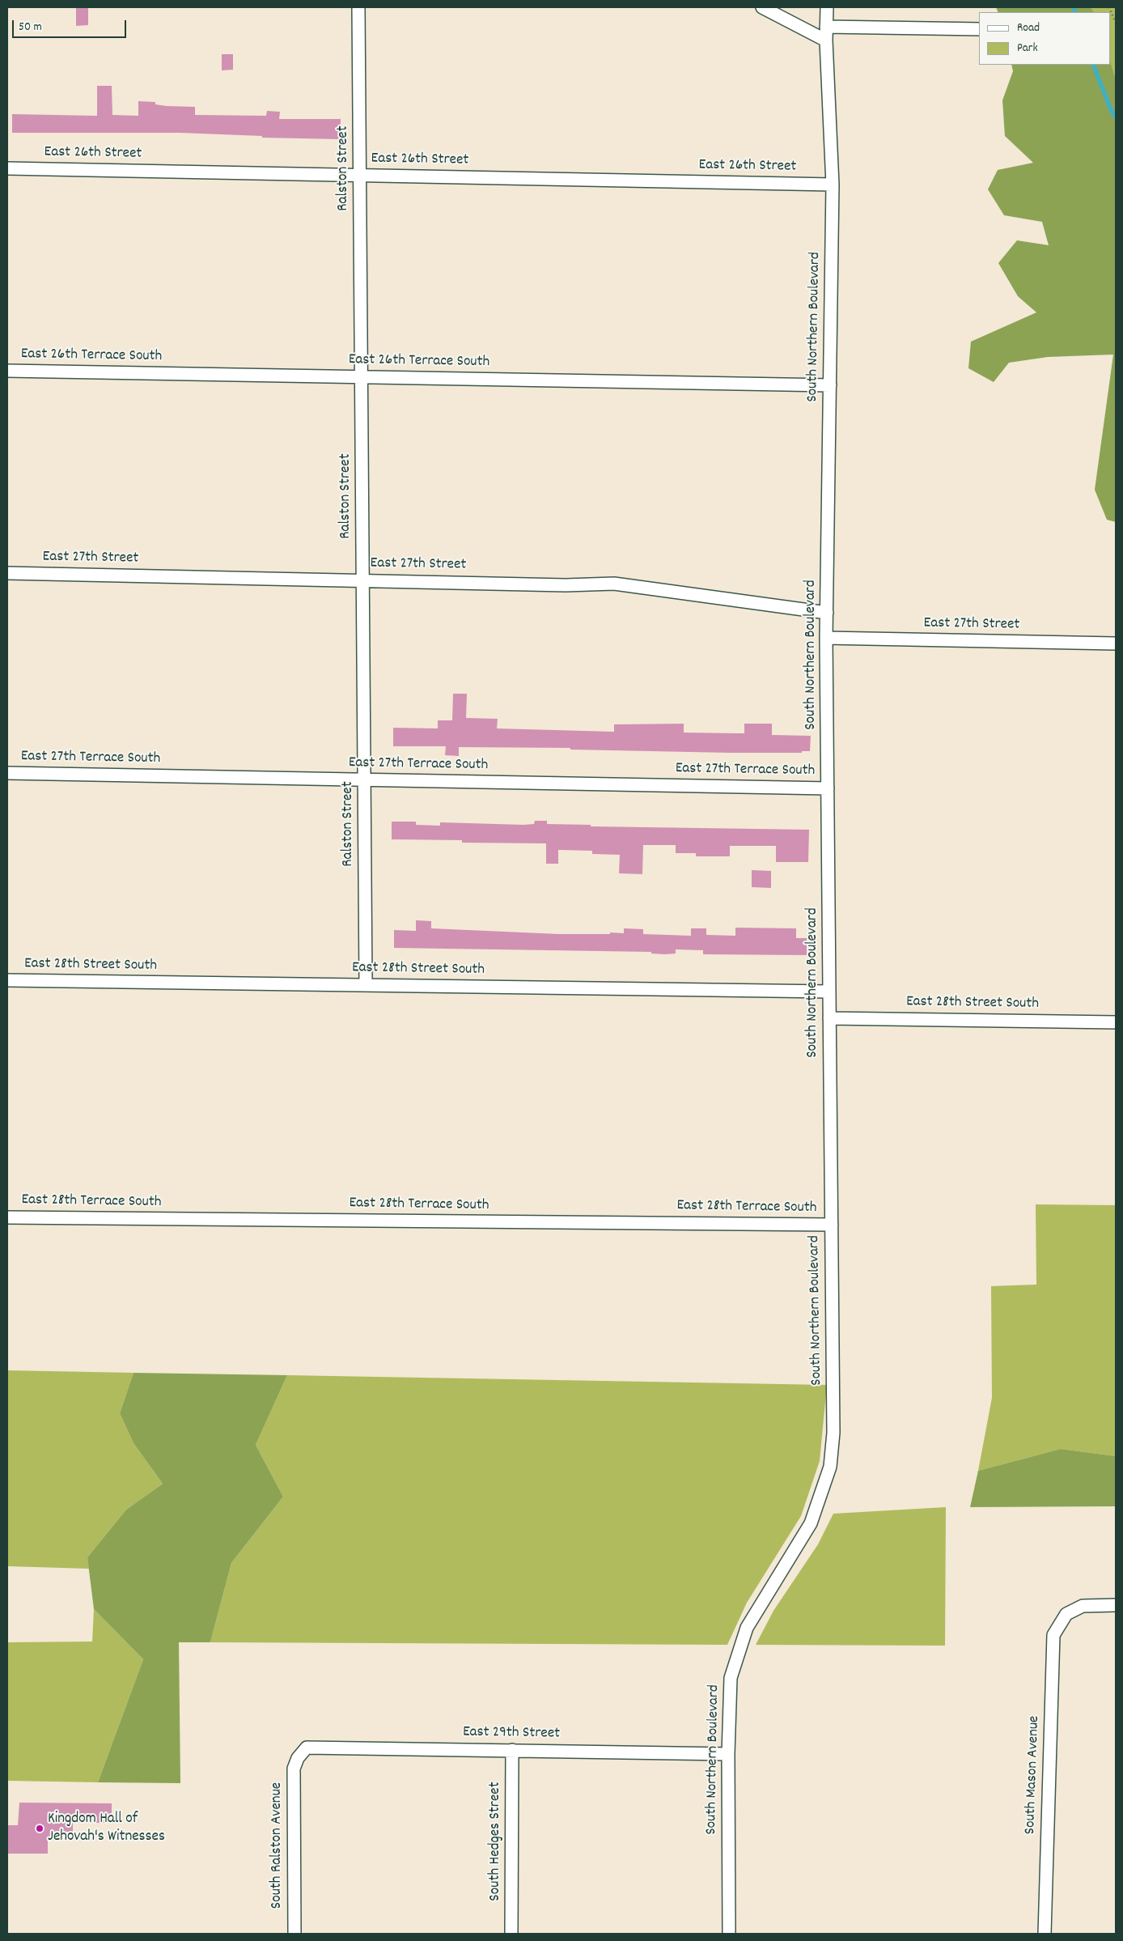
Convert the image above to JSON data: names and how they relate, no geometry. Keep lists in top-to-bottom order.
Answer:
{
  "streets": {
    "street": [
      "East 26th Street",
      "Ralston Street",
      "South Northern Boulevard",
      "East 26th Terrace South",
      "East 27th Street",
      "East 27th Terrace South",
      "East 28th Street South",
      "East 28th Terrace South",
      "East 29th Street",
      "South Mason Avenue",
      "South Hedges Street",
      "South Ralston Avenue"
    ]
  },
  "crossings": [
    ["East 26th Street", "Ralston Street"],
    ["East 26th Street", "South Northern Boulevard"],
    ["Ralston Street", "East 26th Terrace South"],
    ["Ralston Street", "East 27th Street"],
    ["Ralston Street", "East 27th Terrace South"],
    ["Ralston Street", "East 28th Street South"],
    ["South Northern Boulevard", "East 26th Terrace South"],
    ["South Northern Boulevard", "East 27th Street"],
    ["South Northern Boulevard", "East 27th Terrace South"],
    ["South Northern Boulevard", "East 28th Street South"],
    ["South Northern Boulevard", "East 28th Terrace South"],
    ["South Northern Boulevard", "East 29th Street"],
    ["East 29th Street", "South Hedges Street"],
    ["East 29th Street", "South Ralston Avenue"]
  ],
  "places": ["Kingdom Hall of Jehovah's Witnesses"],
  "legend": ["Road", "Park"],
  "scale_bar": "50 m"
}
